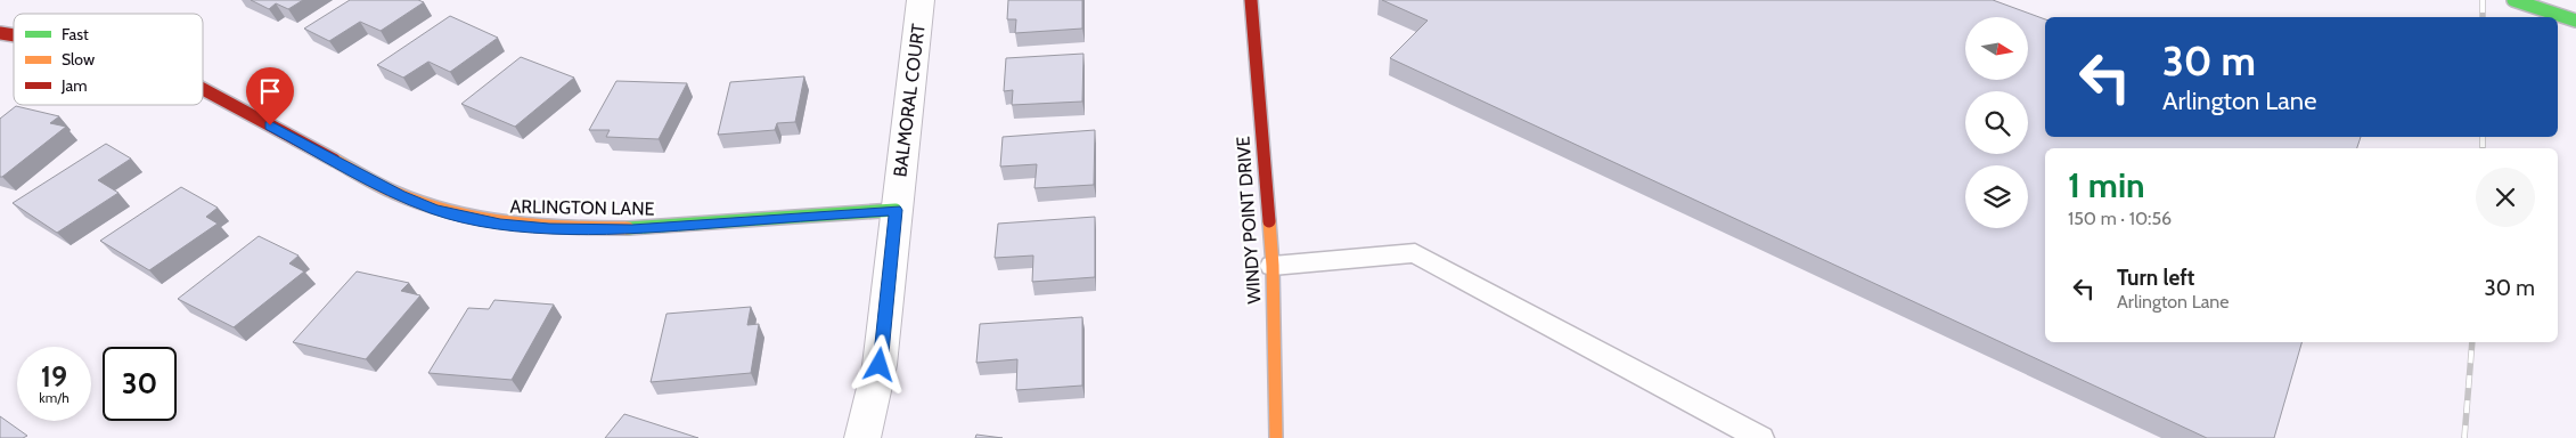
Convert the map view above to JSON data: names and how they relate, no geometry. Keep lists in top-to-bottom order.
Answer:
{
  "streets": {
    "street": ["BALMORAL COURT", "ARLINGTON LANE", "WINDY POINT DRIVE"]
  },
  "crossings": [
    ["BALMORAL COURT", "ARLINGTON LANE"]
  ],
  "legend": ["Fast", "Slow", "Jam"],
  "north": "right",
  "page": {
    "turn": ["30 m", "Arlington Lane"],
    "heading": ["1 min", "150 m · 10:56"],
    "list": [
      {
        "name": "Turn left",
        "note": "Arlington Lane",
        "value": "30 m"
      }
    ],
    "speed": "19 km/h",
    "limit": "30"
  }
}
